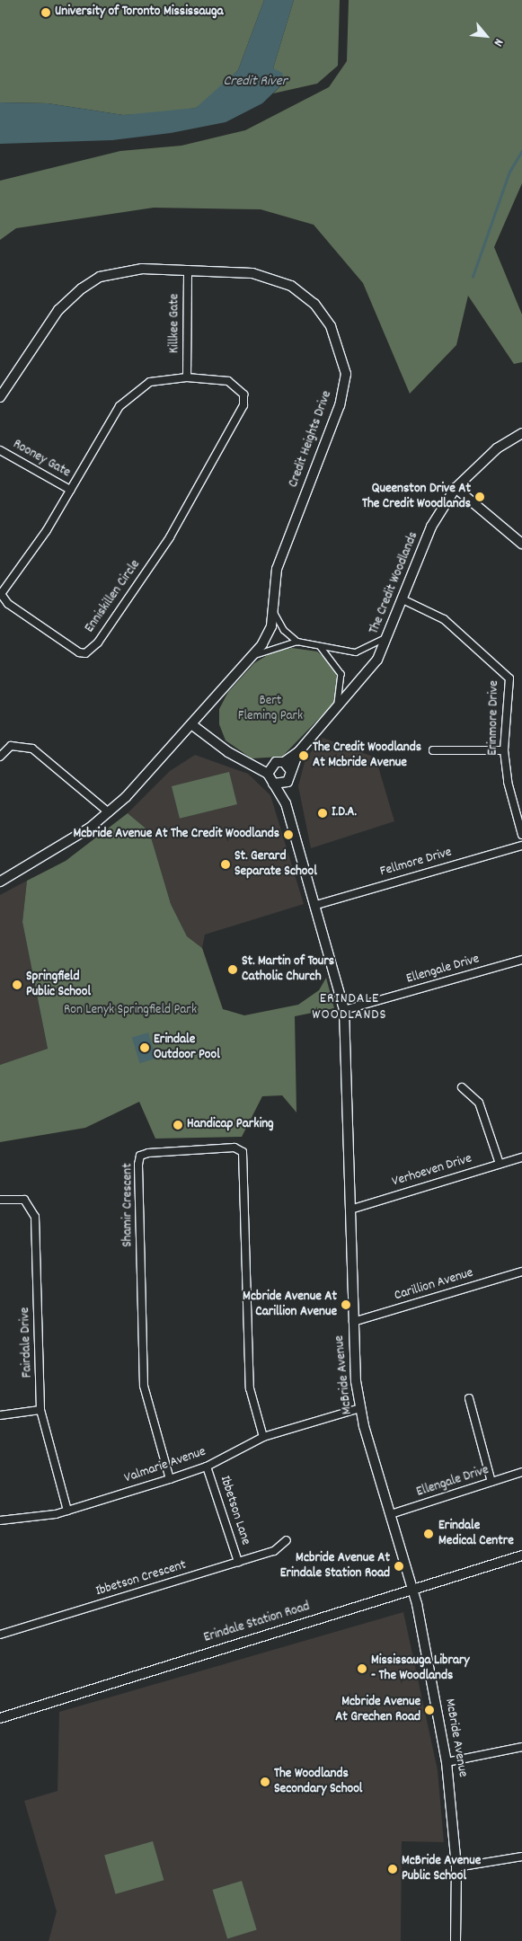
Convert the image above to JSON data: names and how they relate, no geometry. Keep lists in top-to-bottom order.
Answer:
{
  "streets": {
    "street": [
      "Killkee Gate",
      "Credit Heights Drive",
      "Rooney Gate",
      "The Credit Woodlands",
      "Enniskillen Circle",
      "Erinmore Drive",
      "Fellmore Drive",
      "Ellengale Drive",
      "Verhoeven Drive",
      "Shamir Crescent",
      "Carillion Avenue",
      "Fairdale Drive",
      "McBride Avenue",
      "Valmarie Avenue",
      "Ibbetson Lane",
      "Ibbetson Crescent",
      "Erindale Station Road"
    ]
  },
  "crossings": [
    ["Killkee Gate", "Credit Heights Drive"],
    ["Killkee Gate", "Enniskillen Circle"],
    ["Credit Heights Drive", "The Credit Woodlands"],
    ["Rooney Gate", "Enniskillen Circle"],
    ["The Credit Woodlands", "Erinmore Drive"],
    ["The Credit Woodlands", "McBride Avenue"],
    ["Fellmore Drive", "McBride Avenue"],
    ["Ellengale Drive", "McBride Avenue"],
    ["Verhoeven Drive", "McBride Avenue"],
    ["Shamir Crescent", "Valmarie Avenue"],
    ["Carillion Avenue", "McBride Avenue"],
    ["Fairdale Drive", "Valmarie Avenue"],
    ["McBride Avenue", "Valmarie Avenue"],
    ["McBride Avenue", "Erindale Station Road"],
    ["Valmarie Avenue", "Ibbetson Lane"],
    ["Ibbetson Lane", "Ibbetson Crescent"]
  ],
  "districts": ["ERINDALE WOODLANDS"],
  "water": ["Credit River"],
  "parks": ["Bert Fleming Park", "Ron Lenyk Springfield Park"],
  "places": [
    "University of Toronto Mississauga",
    "Queenston Drive At The Credit Woodlands",
    "The Credit Woodlands At Mcbride Avenue",
    "I.D.A.",
    "Mcbride Avenue At The Credit Woodlands",
    "St. Gerard Separate School",
    "St. Martin of Tours Catholic Church",
    "Springfield Public School",
    "Erindale Outdoor Pool",
    "Handicap Parking",
    "Mcbride Avenue At Carillion Avenue",
    "Erindale Medical Centre",
    "Mcbride Avenue At Erindale Station Road",
    "Mississauga Library - The Woodlands",
    "Mcbride Avenue At Grechen Road",
    "The Woodlands Secondary School",
    "McBride Avenue Public School"
  ],
  "north": "bottom right"
}
